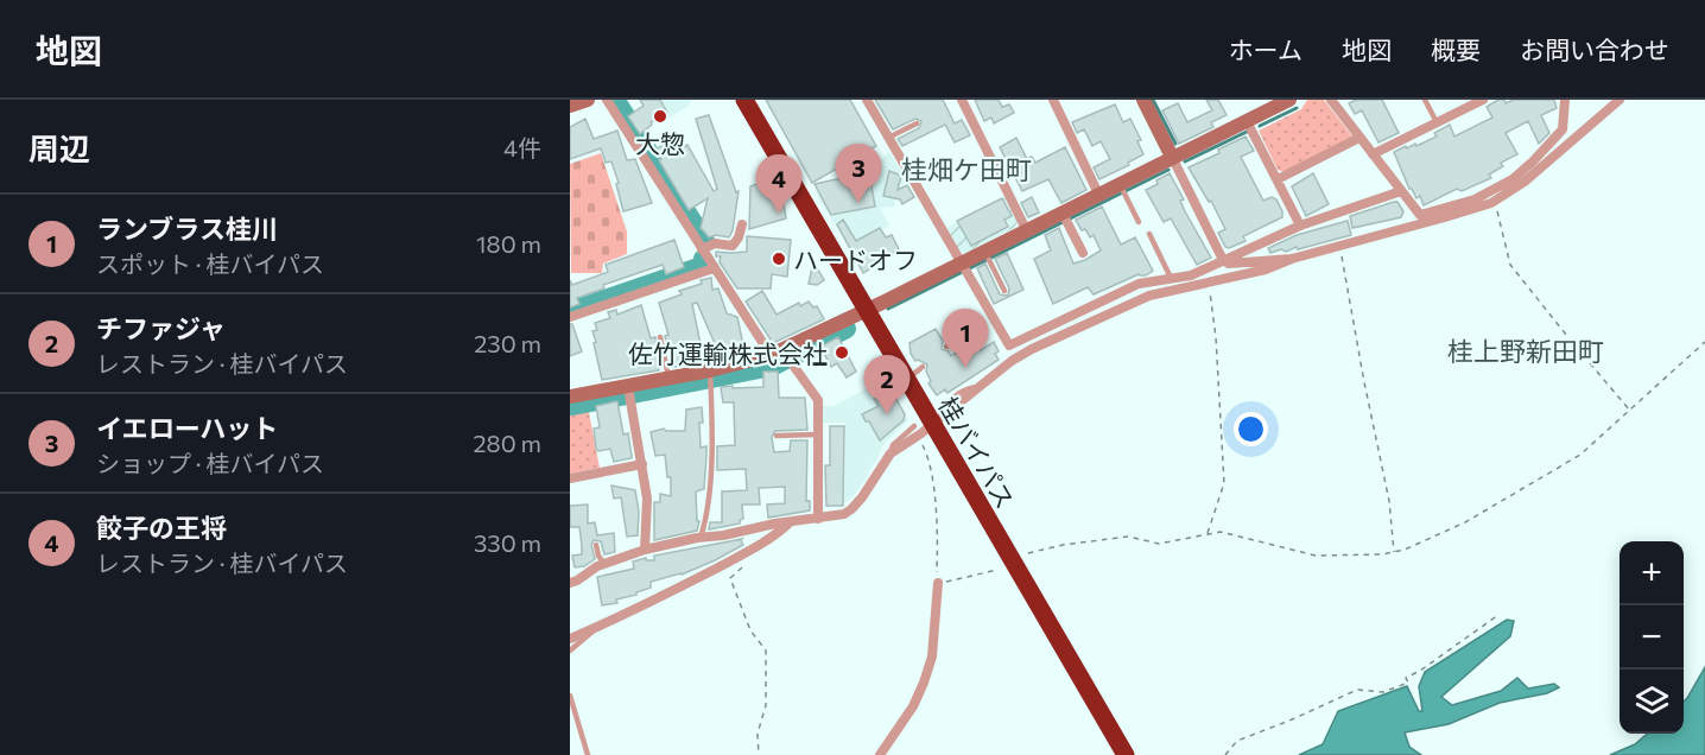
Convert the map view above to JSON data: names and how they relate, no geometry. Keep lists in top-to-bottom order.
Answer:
{
  "streets": {
    "highway": ["桂バイパス"]
  },
  "districts": ["桂畑ケ田町", "桂上野新田町"],
  "places": ["大惣", "ハードオフ", "佐竹運輸株式会社"],
  "page": {
    "header": "地図",
    "nav": [
      "ホーム",
      "地図",
      "概要",
      "お問い合わせ"
    ],
    "heading": ["周辺", "4件"],
    "pins": [
      "3",
      "4",
      "1",
      "2"
    ],
    "list": [
      {
        "mark": "1",
        "name": "ランブラス桂川",
        "note": "スポット · 桂バイパス",
        "value": "180 m"
      },
      {
        "mark": "2",
        "name": "チファジャ",
        "note": "レストラン · 桂バイパス",
        "value": "230 m"
      },
      {
        "mark": "3",
        "name": "イエローハット",
        "note": "ショップ · 桂バイパス",
        "value": "280 m"
      },
      {
        "mark": "4",
        "name": "餃子の王将",
        "note": "レストラン · 桂バイパス",
        "value": "330 m"
      }
    ],
    "map_buttons": ["+", "−"]
  }
}
